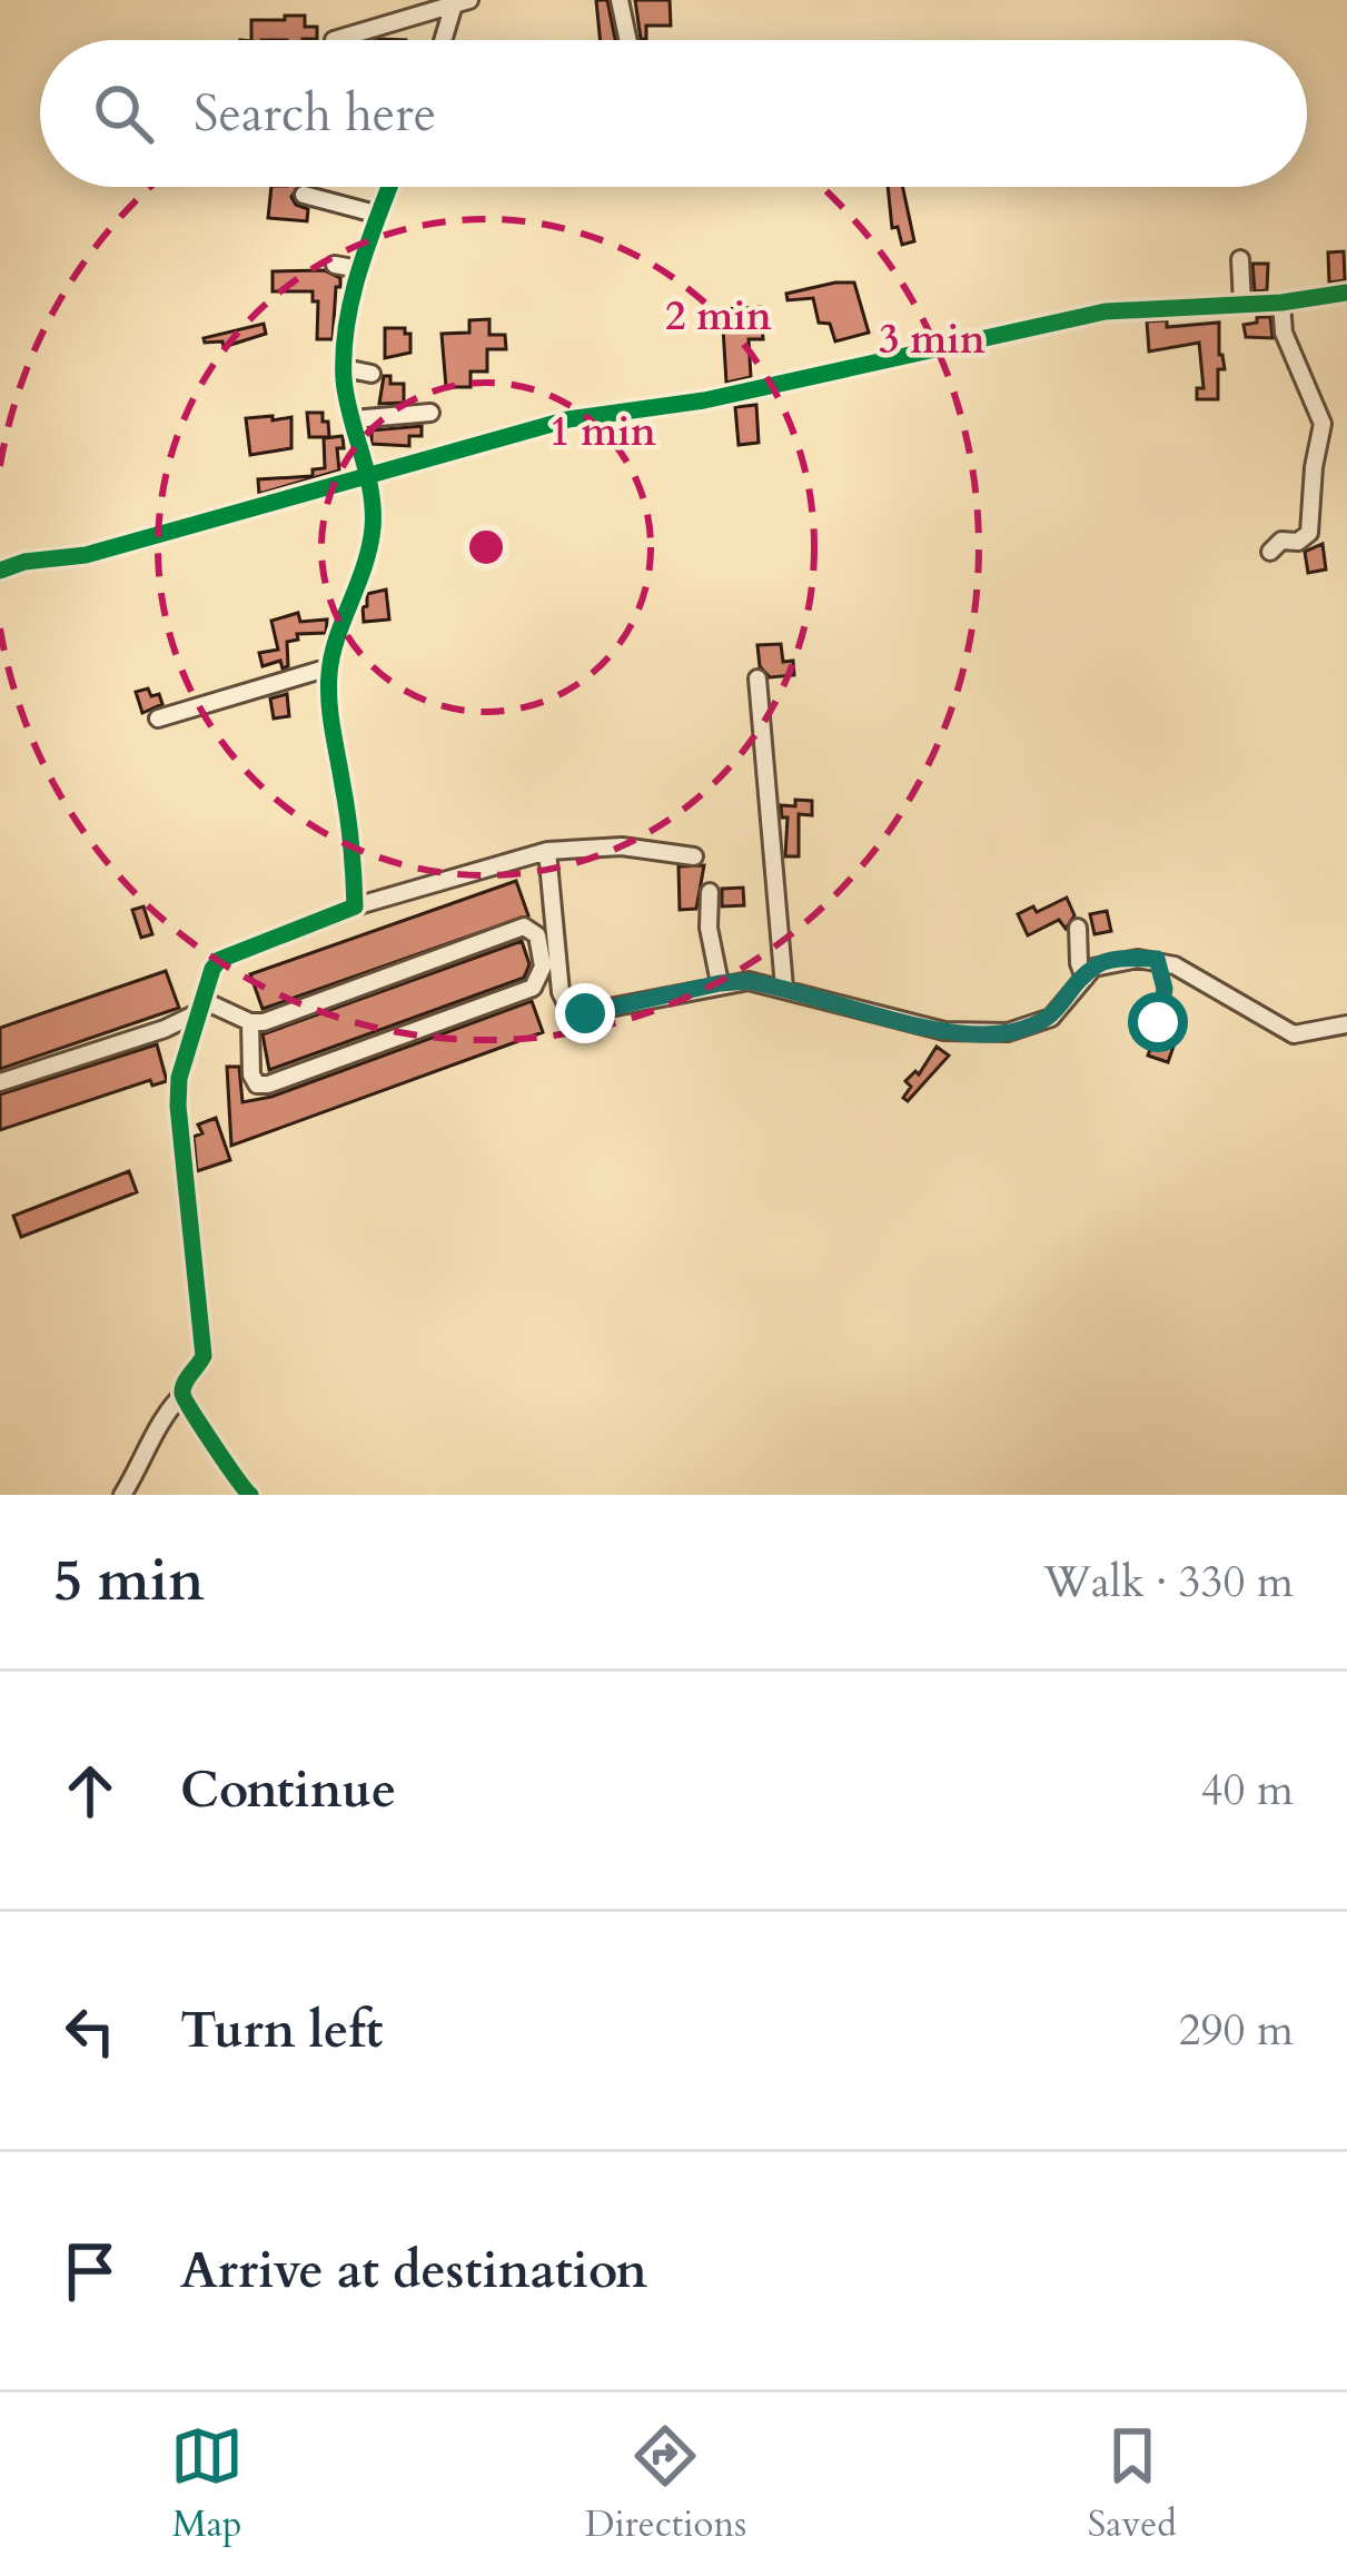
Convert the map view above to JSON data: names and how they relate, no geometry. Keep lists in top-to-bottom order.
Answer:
{
  "page": {
    "search": "Search here",
    "heading": ["5 min", "Walk · 330 m"],
    "list": [
      ["Continue", "40 m"],
      ["Turn left", "290 m"],
      "Arrive at destination"
    ],
    "nav": ["Map", "Directions", "Saved"]
  },
  "rings": ["2 min", "3 min", "1 min"]
}
